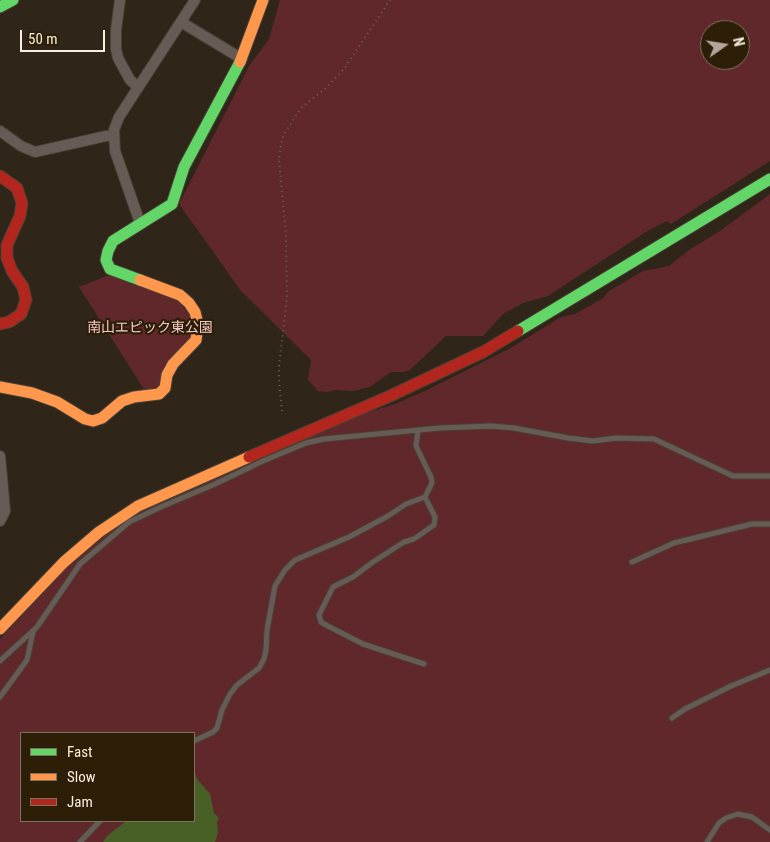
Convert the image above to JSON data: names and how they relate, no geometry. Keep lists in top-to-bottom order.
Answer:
{
  "parks": ["南山エピック東公園"],
  "legend": ["Fast", "Slow", "Jam"],
  "scale_bar": "50 m",
  "north": "right"
}
